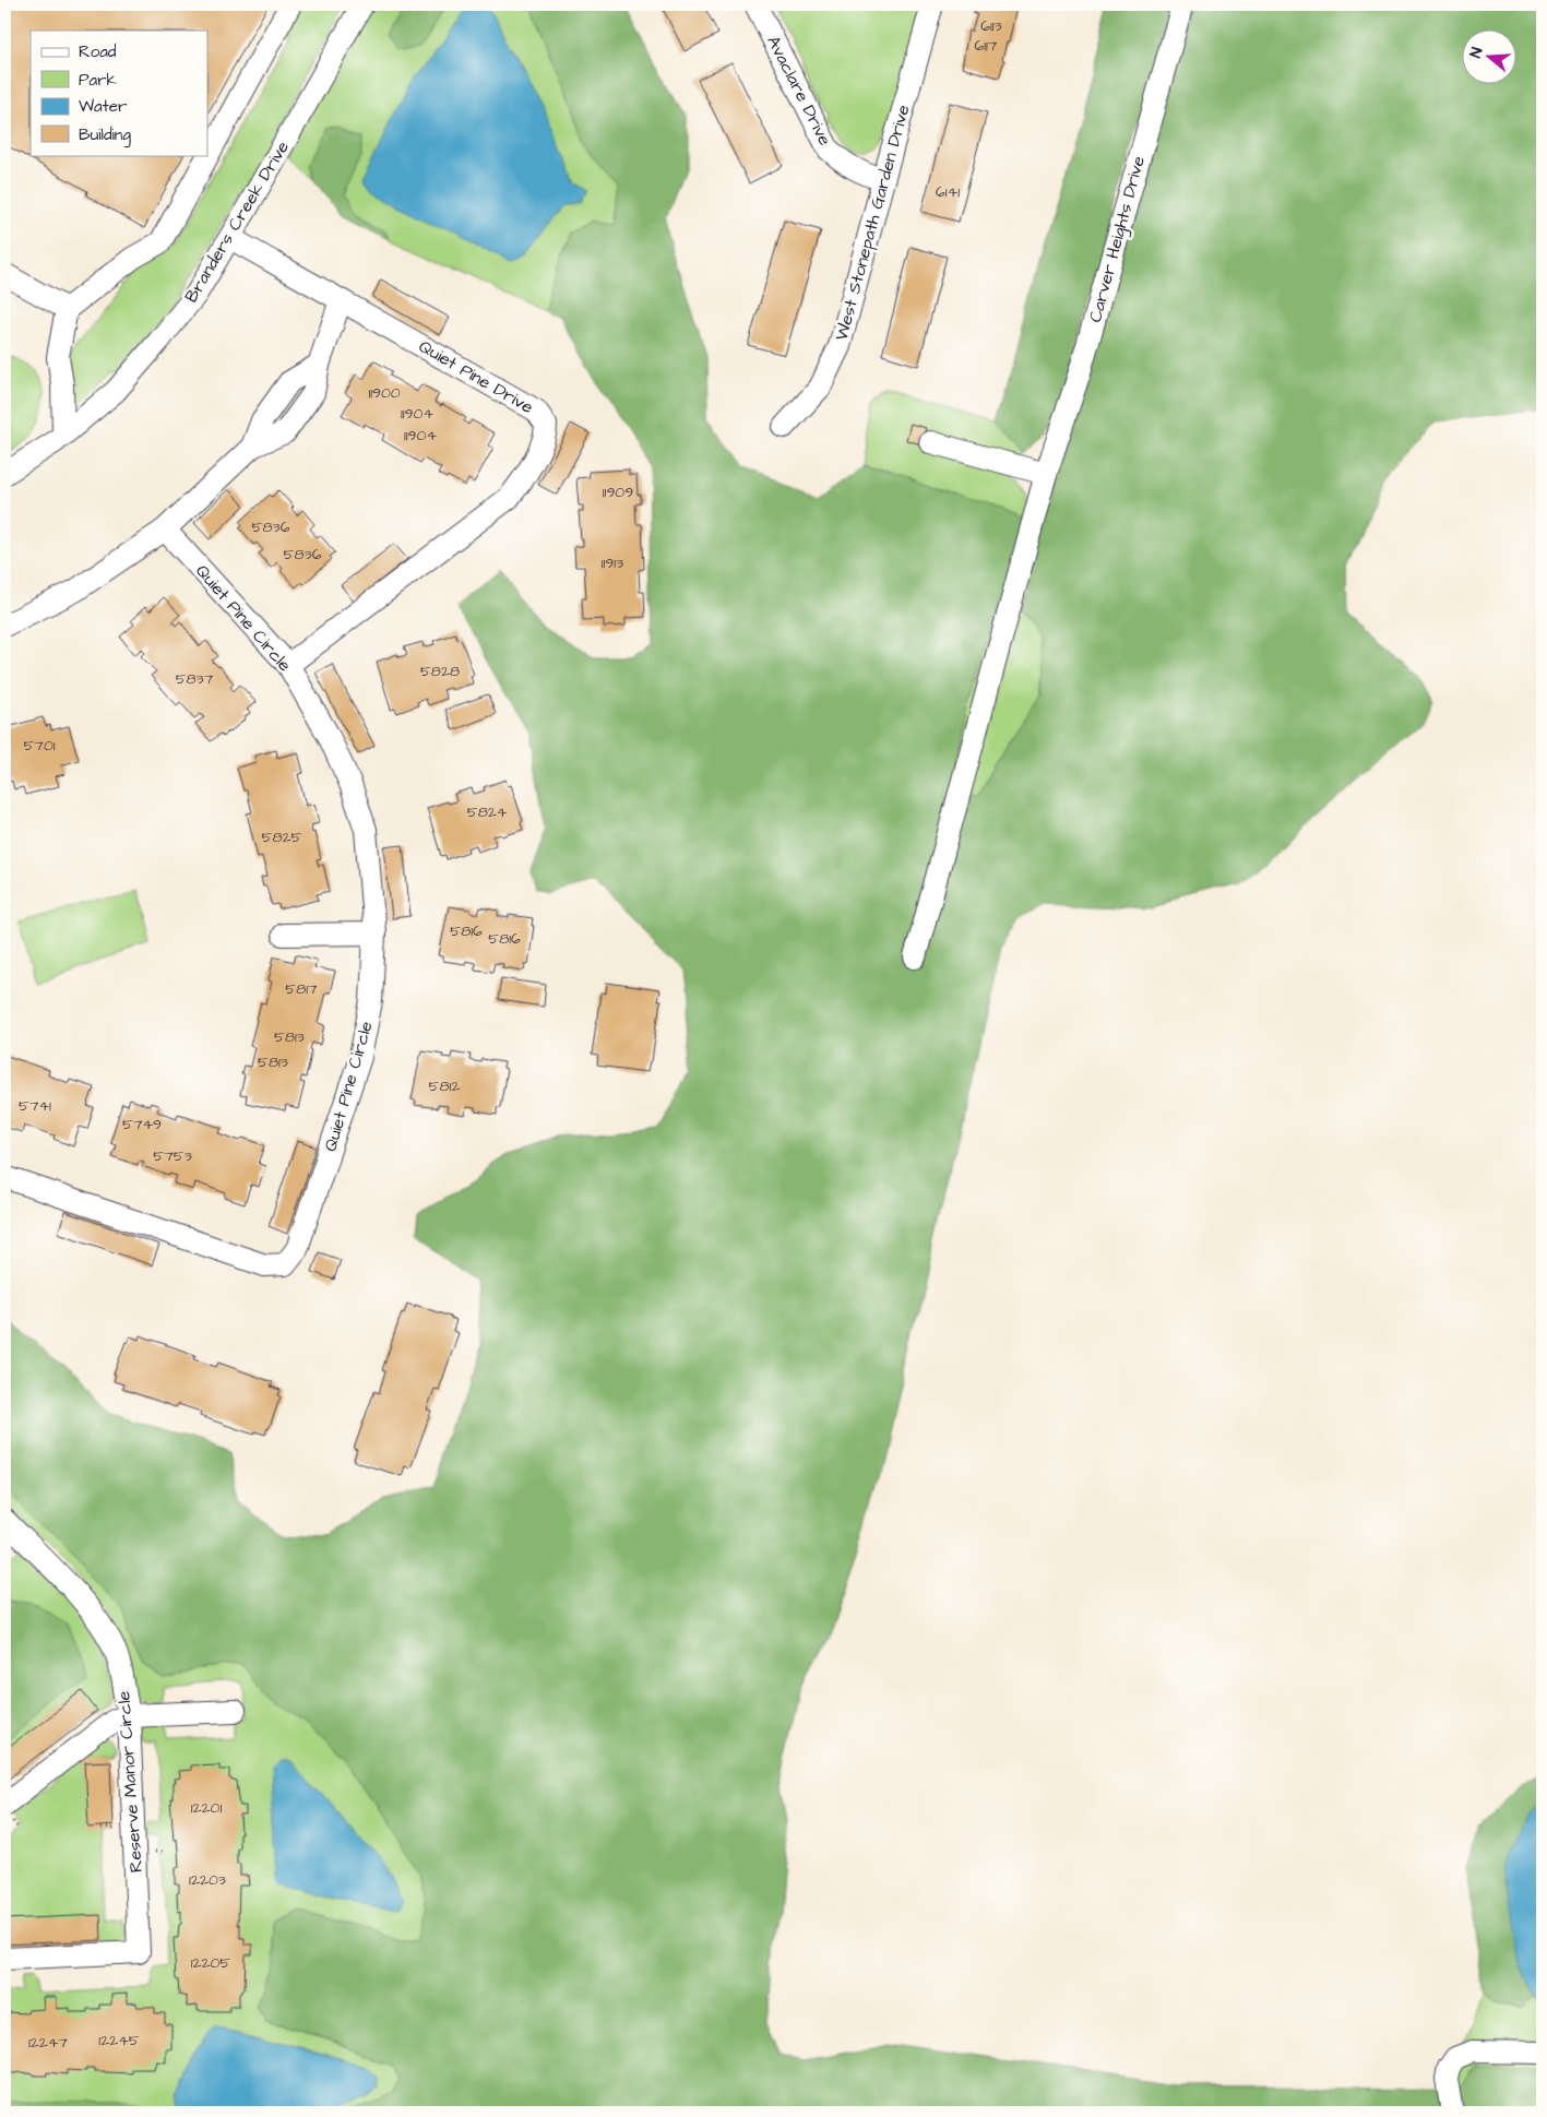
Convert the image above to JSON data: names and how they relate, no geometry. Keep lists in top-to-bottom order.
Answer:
{
  "streets": {
    "street": [
      "Avaclare Drive",
      "Branders Creek Drive",
      "West Stonepath Garden Drive",
      "Carver Heights Drive",
      "Quiet Pine Drive",
      "Quiet Pine Circle",
      "Reserve Manor Circle"
    ]
  },
  "crossings": [
    ["Avaclare Drive", "West Stonepath Garden Drive"],
    ["Branders Creek Drive", "Quiet Pine Drive"],
    ["Quiet Pine Drive", "Quiet Pine Circle"]
  ],
  "house_numbers": [
    "6113",
    "6117",
    "6141",
    "11900",
    "11904",
    "11904",
    "11909",
    "5836",
    "5836",
    "11913",
    "5828",
    "5837",
    "5701",
    "5824",
    "5825",
    "5816",
    "5816",
    "5817",
    "5813",
    "5813",
    "5812",
    "5741",
    "5749",
    "5753",
    "12201",
    "12203",
    "12205",
    "12245",
    "12247"
  ],
  "legend": [
    "Road",
    "Park",
    "Water",
    "Building"
  ],
  "north": "left"
}
